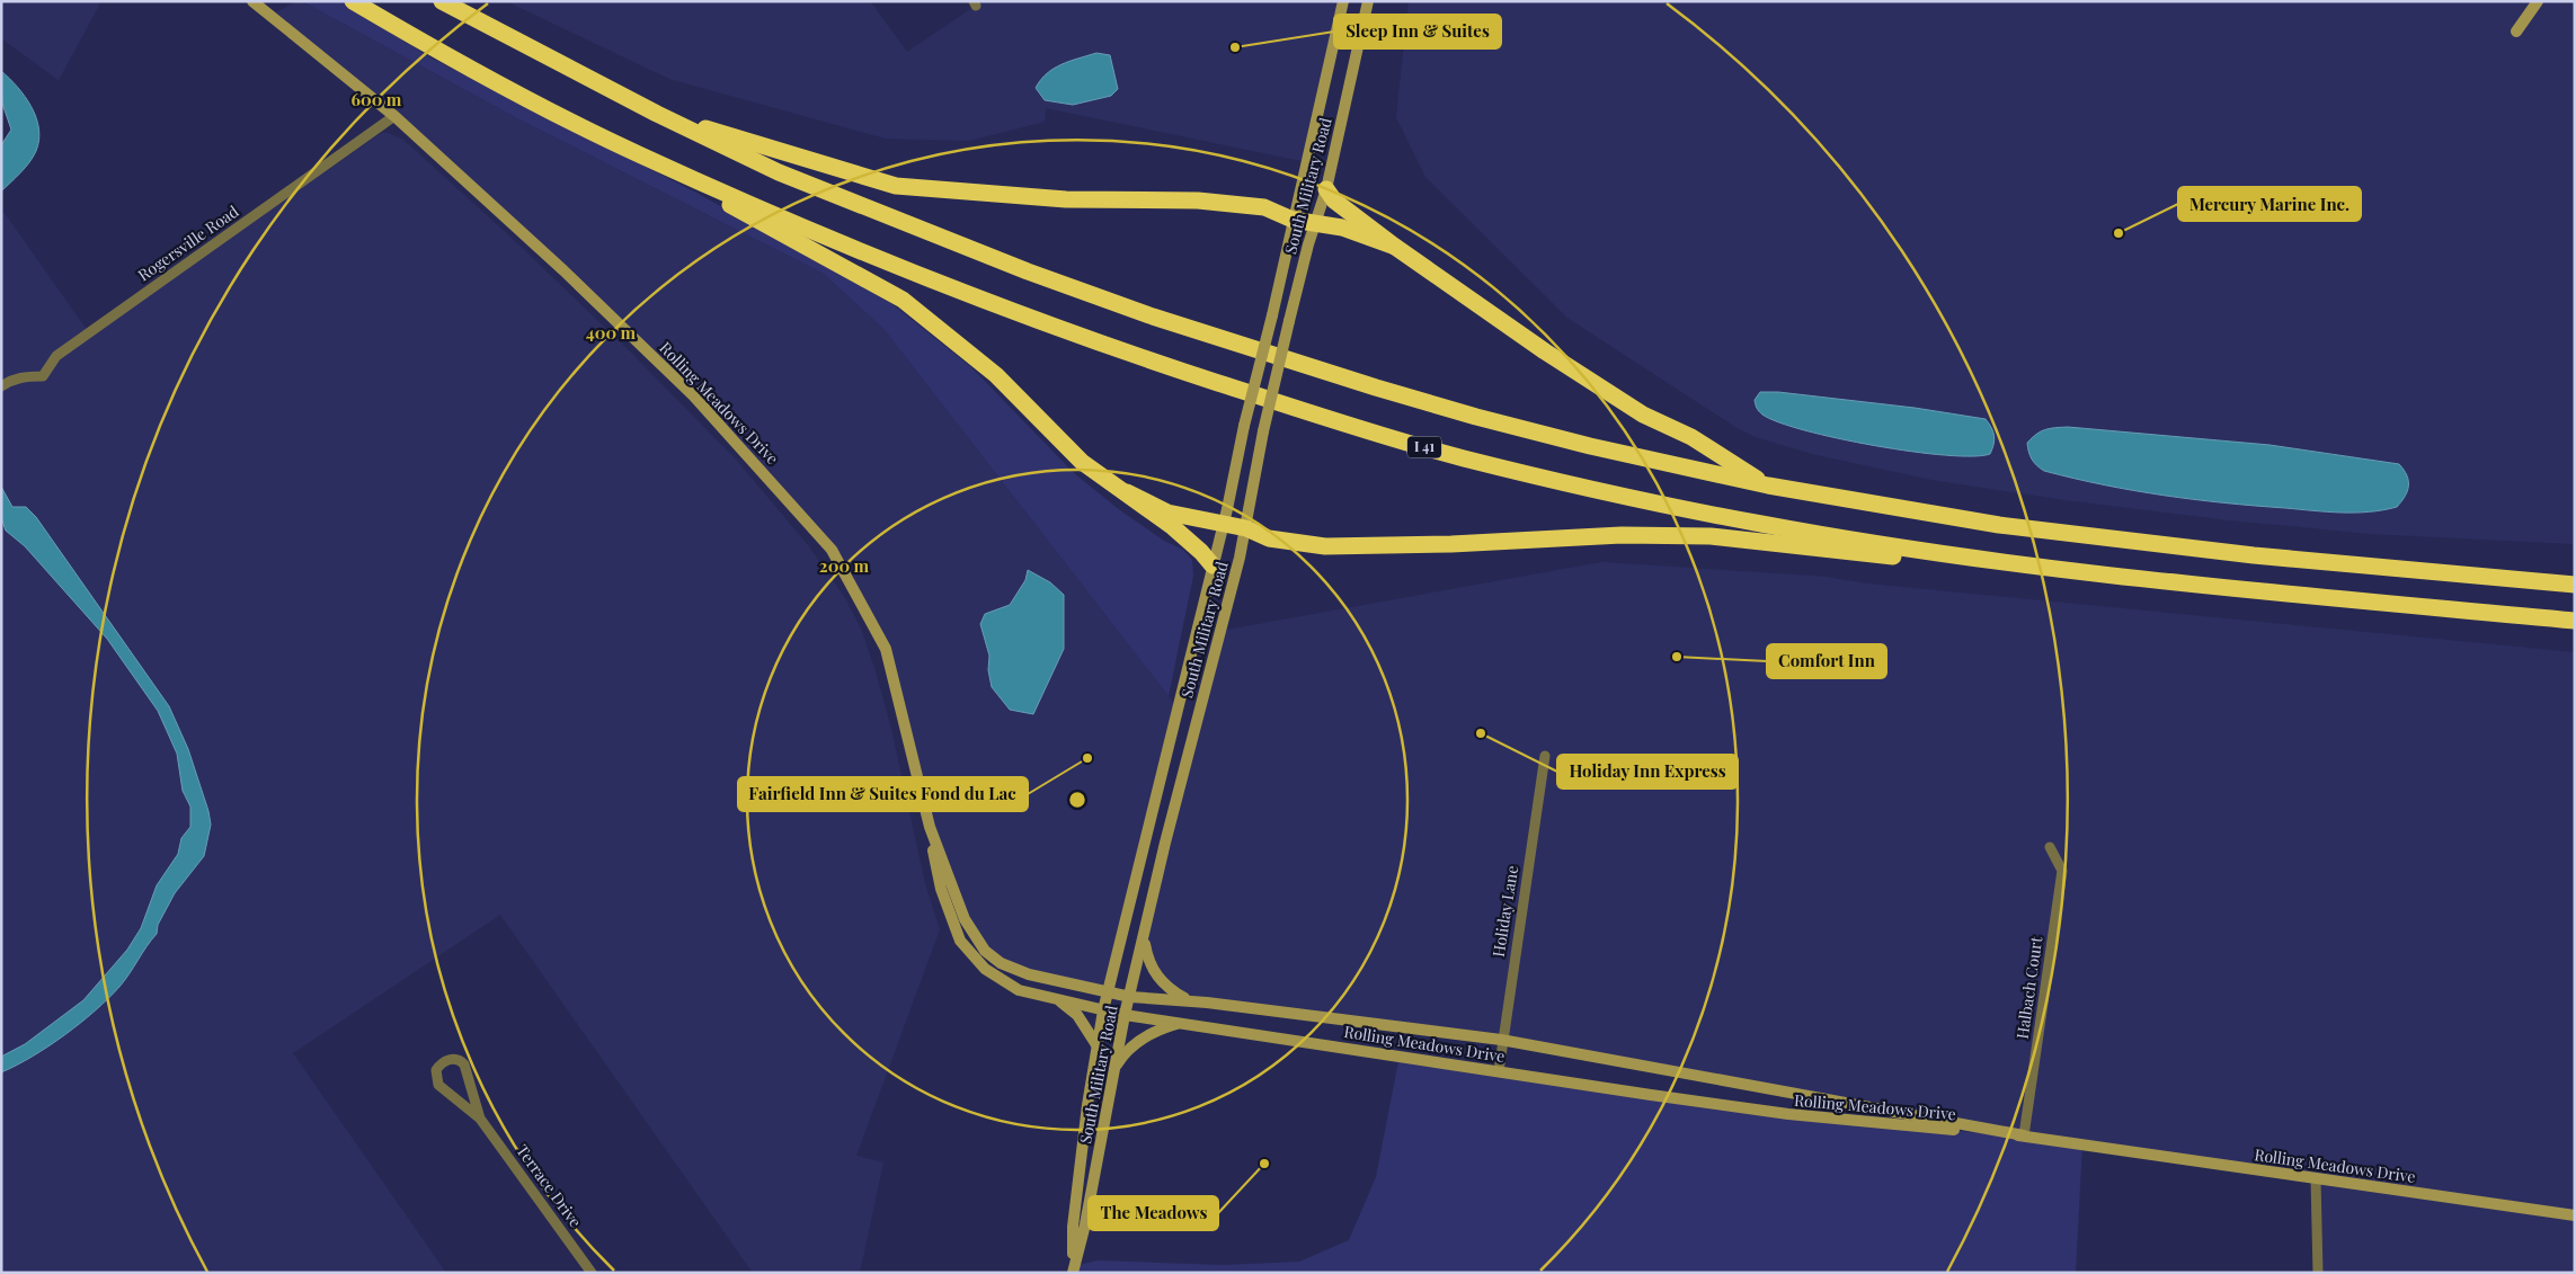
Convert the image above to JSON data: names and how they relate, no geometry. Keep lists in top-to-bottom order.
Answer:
{
  "streets": {
    "highway": ["I 41"],
    "main road": ["South Military Road", "Rolling Meadows Drive"],
    "street": [
      "Rogersville Road",
      "Holiday Lane",
      "Halbach Court",
      "Terrace Drive"
    ]
  },
  "crossings": [
    ["South Military Road", "Rolling Meadows Drive"],
    ["Rogersville Road", "Rolling Meadows Drive"],
    ["Rolling Meadows Drive", "Holiday Lane"],
    ["Rolling Meadows Drive", "Halbach Court"]
  ],
  "places": [
    "Sleep Inn & Suites",
    "Mercury Marine Inc.",
    "Comfort Inn",
    "Holiday Inn Express",
    "Fairfield Inn & Suites Fond du Lac",
    "The Meadows"
  ],
  "rings": ["600 m", "400 m", "200 m"]
}
